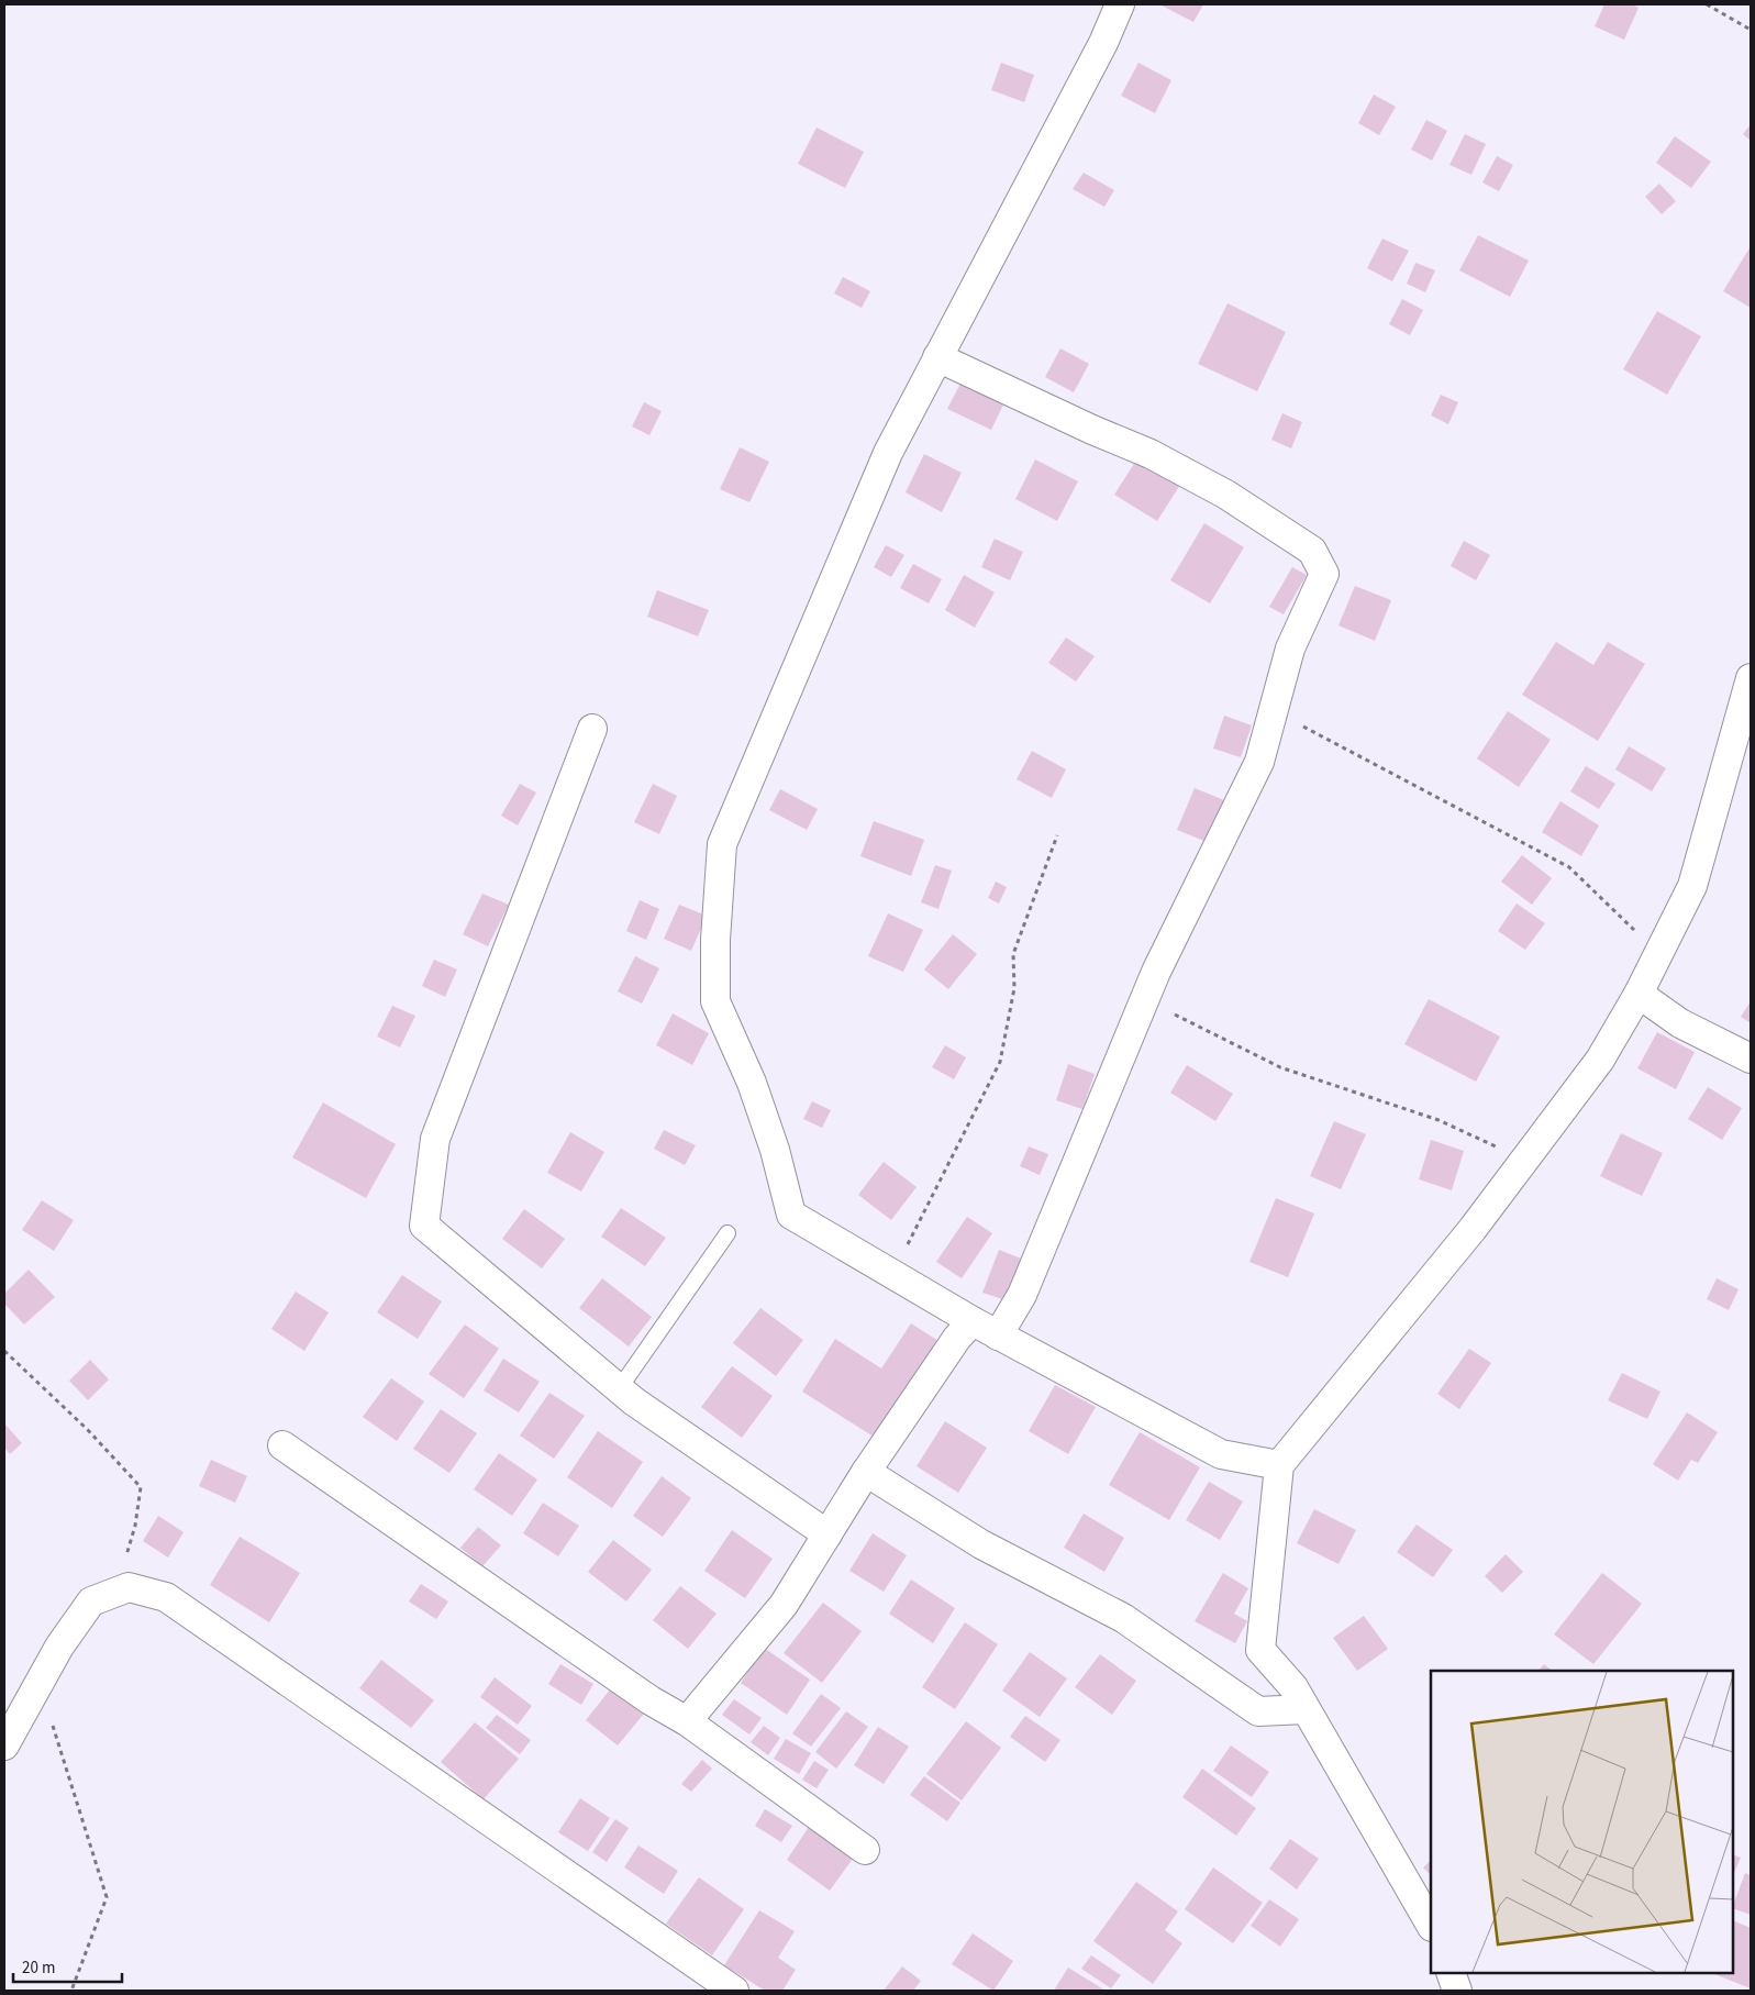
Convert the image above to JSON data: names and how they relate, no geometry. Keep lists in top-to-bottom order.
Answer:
{
  "scale_bar": "20 m"
}
